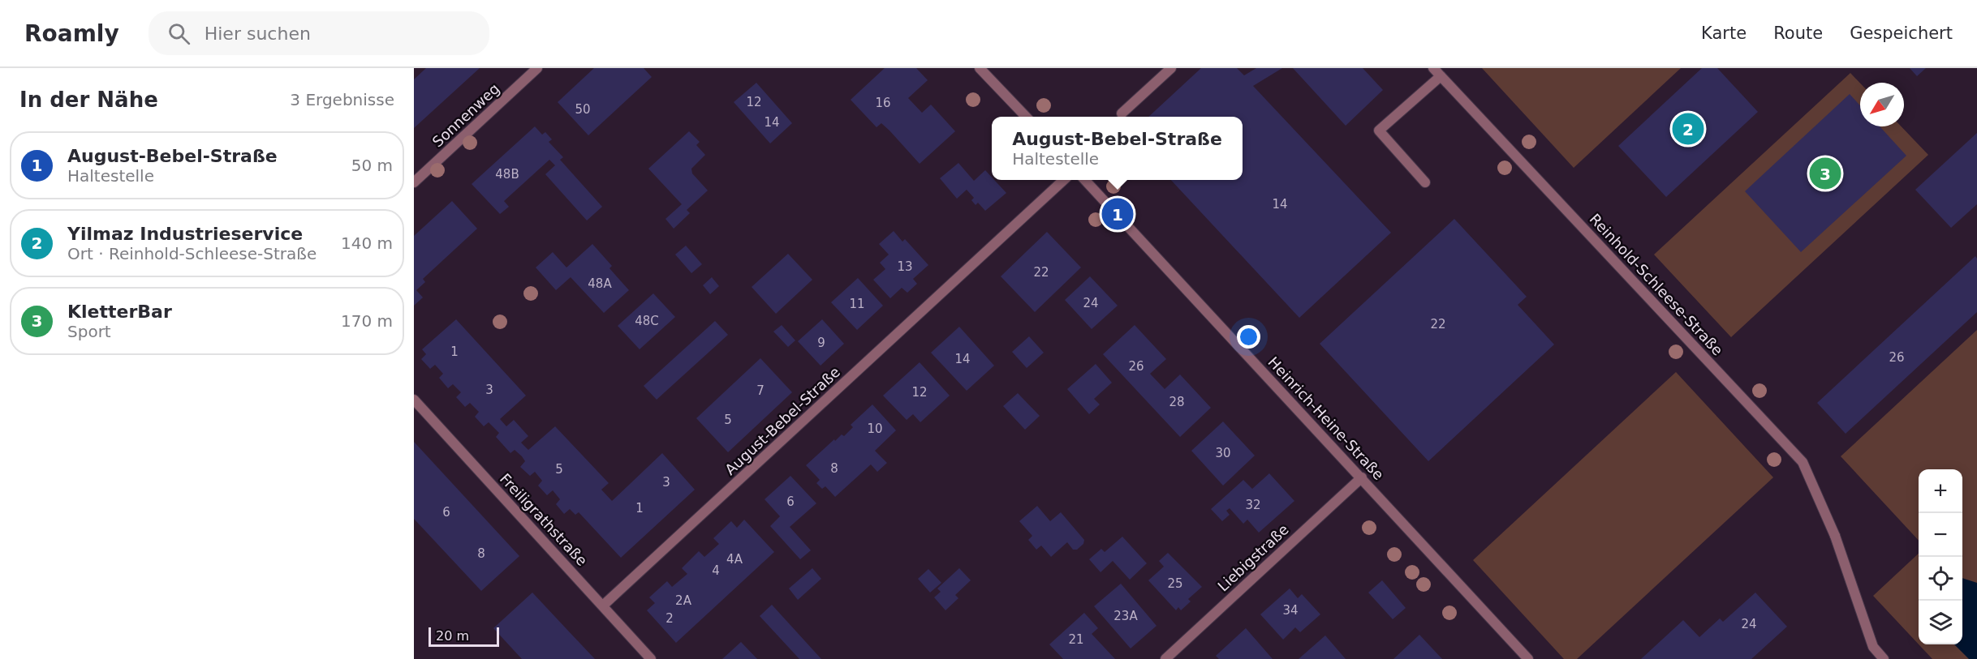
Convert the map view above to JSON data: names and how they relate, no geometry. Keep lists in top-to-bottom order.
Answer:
{
  "streets": {
    "street": [
      "Sonnenweg",
      "Reinhold-Schleese-Straße",
      "Heinrich-Heine-Straße",
      "August-Bebel-Straße",
      "Freiligrathstraße",
      "Liebigstraße"
    ]
  },
  "crossings": [
    ["Heinrich-Heine-Straße", "Liebigstraße"],
    ["August-Bebel-Straße", "Freiligrathstraße"]
  ],
  "house_numbers": [
    "12",
    "16",
    "50",
    "14",
    "48B",
    "14",
    "13",
    "22",
    "48A",
    "24",
    "11",
    "48C",
    "22",
    "9",
    "1",
    "26",
    "14",
    "26",
    "3",
    "7",
    "12",
    "28",
    "5",
    "10",
    "30",
    "8",
    "5",
    "3",
    "6",
    "32",
    "1",
    "6",
    "8",
    "4A",
    "4",
    "25",
    "2A",
    "34",
    "23A",
    "2",
    "24",
    "21"
  ],
  "scale_bar": "20 m",
  "north": "bottom left",
  "page": {
    "header": "Roamly",
    "search": "Hier suchen",
    "nav": ["Karte", "Route", "Gespeichert"],
    "heading": ["In der Nähe", "3 Ergebnisse"],
    "pins": ["2", "3", "1"],
    "popup": ["August-Bebel-Straße", "Haltestelle"],
    "list": [
      {
        "mark": "1",
        "name": "August-Bebel-Straße",
        "note": "Haltestelle",
        "value": "50 m"
      },
      {
        "mark": "2",
        "name": "Yilmaz Industrieservice",
        "note": "Ort · Reinhold-Schleese-Straße",
        "value": "140 m"
      },
      {
        "mark": "3",
        "name": "KletterBar",
        "note": "Sport",
        "value": "170 m"
      }
    ],
    "map_buttons": ["+", "−"],
    "scale": "20 m"
  }
}
